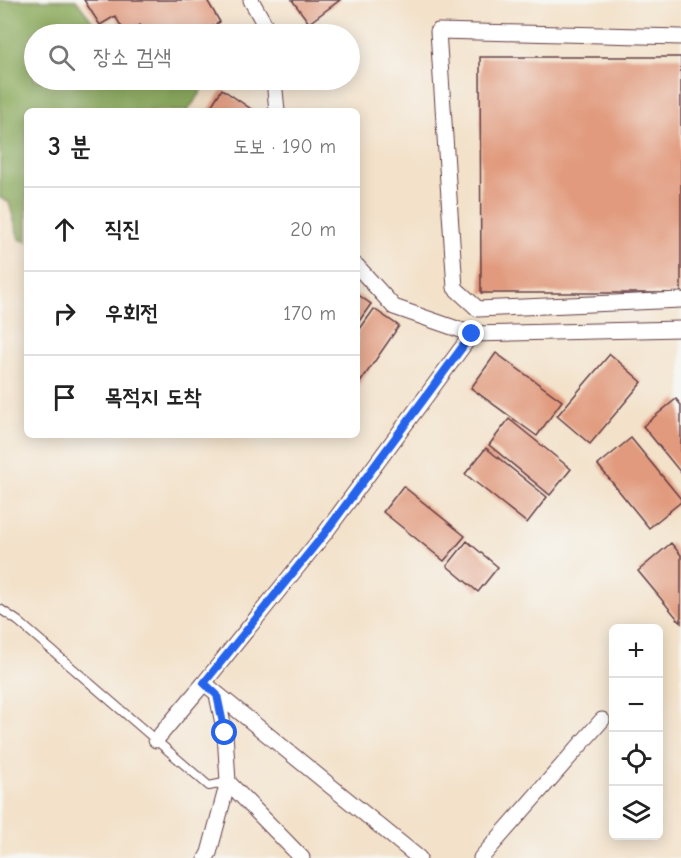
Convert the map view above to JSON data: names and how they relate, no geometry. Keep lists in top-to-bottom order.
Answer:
{
  "page": {
    "search": "장소 검색",
    "heading": ["3 분", "도보 · 190 m"],
    "list": [
      ["직진", "20 m"],
      ["우회전", "170 m"],
      "목적지 도착"
    ],
    "map_buttons": ["+", "−"]
  }
}
